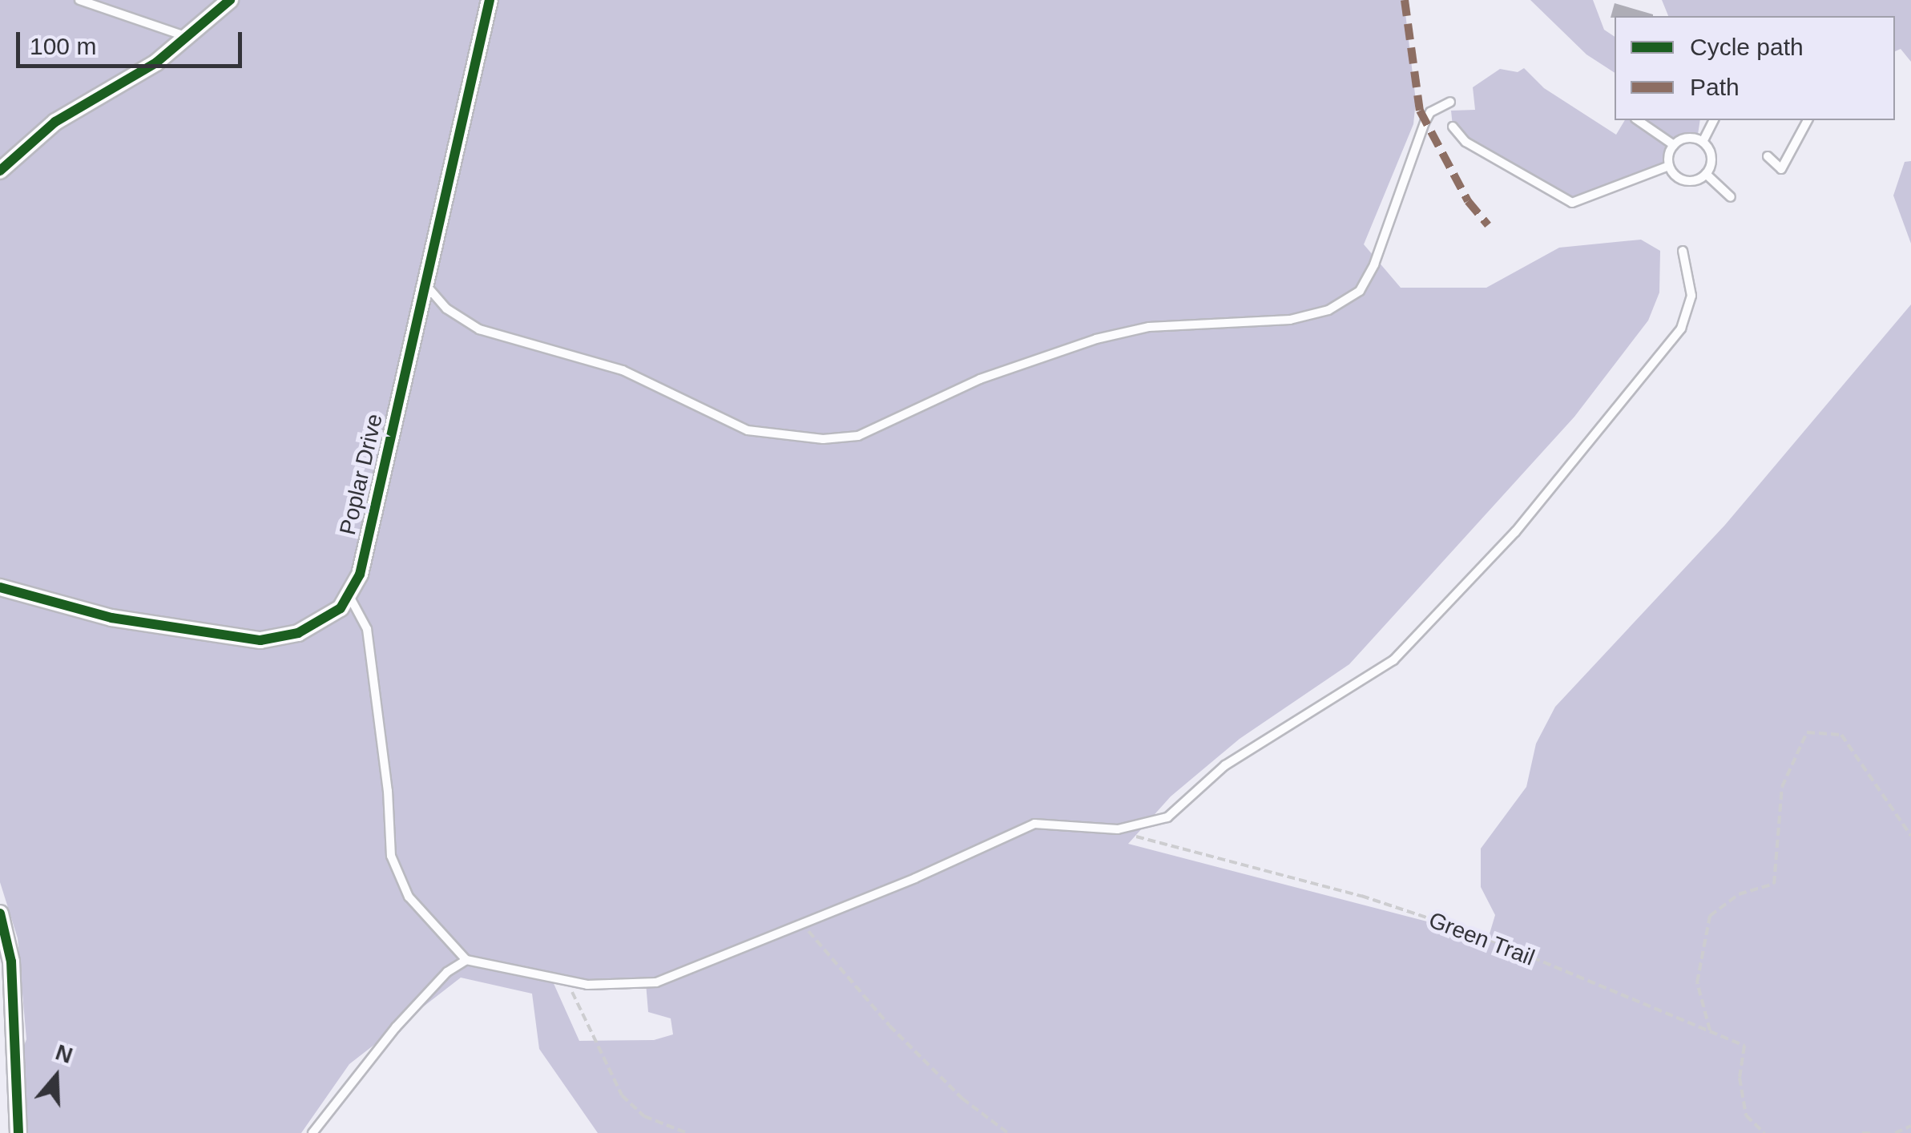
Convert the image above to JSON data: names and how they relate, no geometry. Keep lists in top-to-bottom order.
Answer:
{
  "streets": {
    "street": ["Poplar Drive"],
    "path": ["Green Trail"]
  },
  "legend": ["Cycle path", "Path"],
  "scale_bar": "100 m",
  "north": "top"
}
